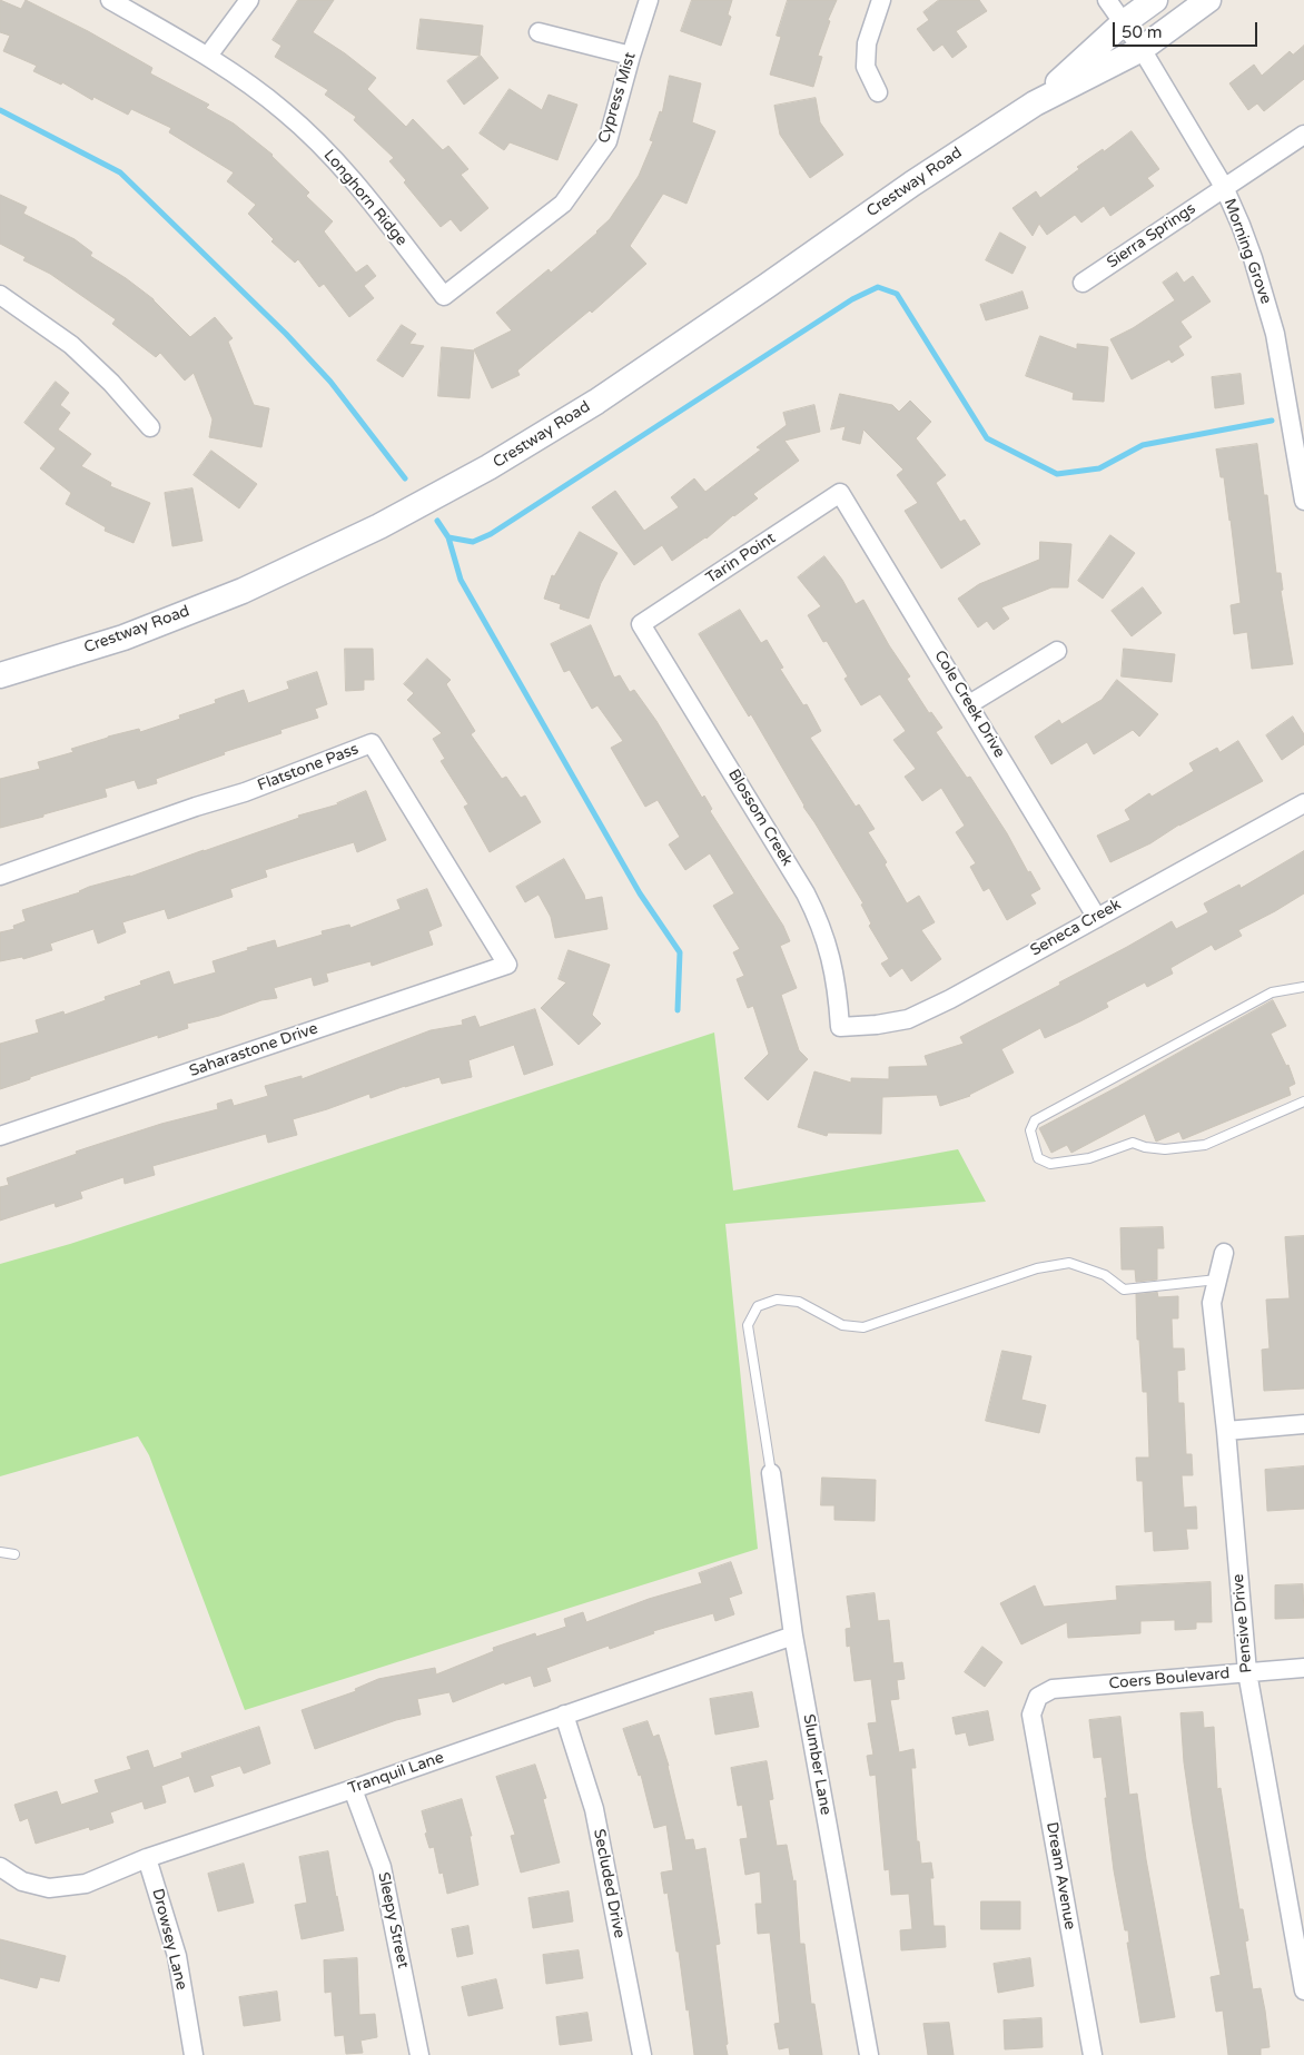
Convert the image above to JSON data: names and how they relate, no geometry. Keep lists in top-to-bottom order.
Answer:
{
  "streets": {
    "street": [
      "Cypress Mist",
      "Crestway Road",
      "Longhorn Ridge",
      "Sierra Springs",
      "Morning Grove",
      "Tarin Point",
      "Cole Creek Drive",
      "Flatstone Pass",
      "Blossom Creek",
      "Seneca Creek",
      "Saharastone Drive",
      "Pensive Drive",
      "Coers Boulevard",
      "Slumber Lane",
      "Tranquil Lane",
      "Dream Avenue",
      "Secluded Drive",
      "Sleepy Street",
      "Drowsey Lane"
    ]
  },
  "crossings": [
    ["Cypress Mist", "Longhorn Ridge"],
    ["Crestway Road", "Morning Grove"],
    ["Sierra Springs", "Morning Grove"],
    ["Tarin Point", "Cole Creek Drive"],
    ["Tarin Point", "Blossom Creek"],
    ["Cole Creek Drive", "Seneca Creek"],
    ["Flatstone Pass", "Saharastone Drive"],
    ["Blossom Creek", "Seneca Creek"],
    ["Pensive Drive", "Coers Boulevard"],
    ["Coers Boulevard", "Dream Avenue"],
    ["Slumber Lane", "Tranquil Lane"],
    ["Tranquil Lane", "Secluded Drive"],
    ["Tranquil Lane", "Sleepy Street"],
    ["Tranquil Lane", "Drowsey Lane"]
  ],
  "scale_bar": "50 m"
}
